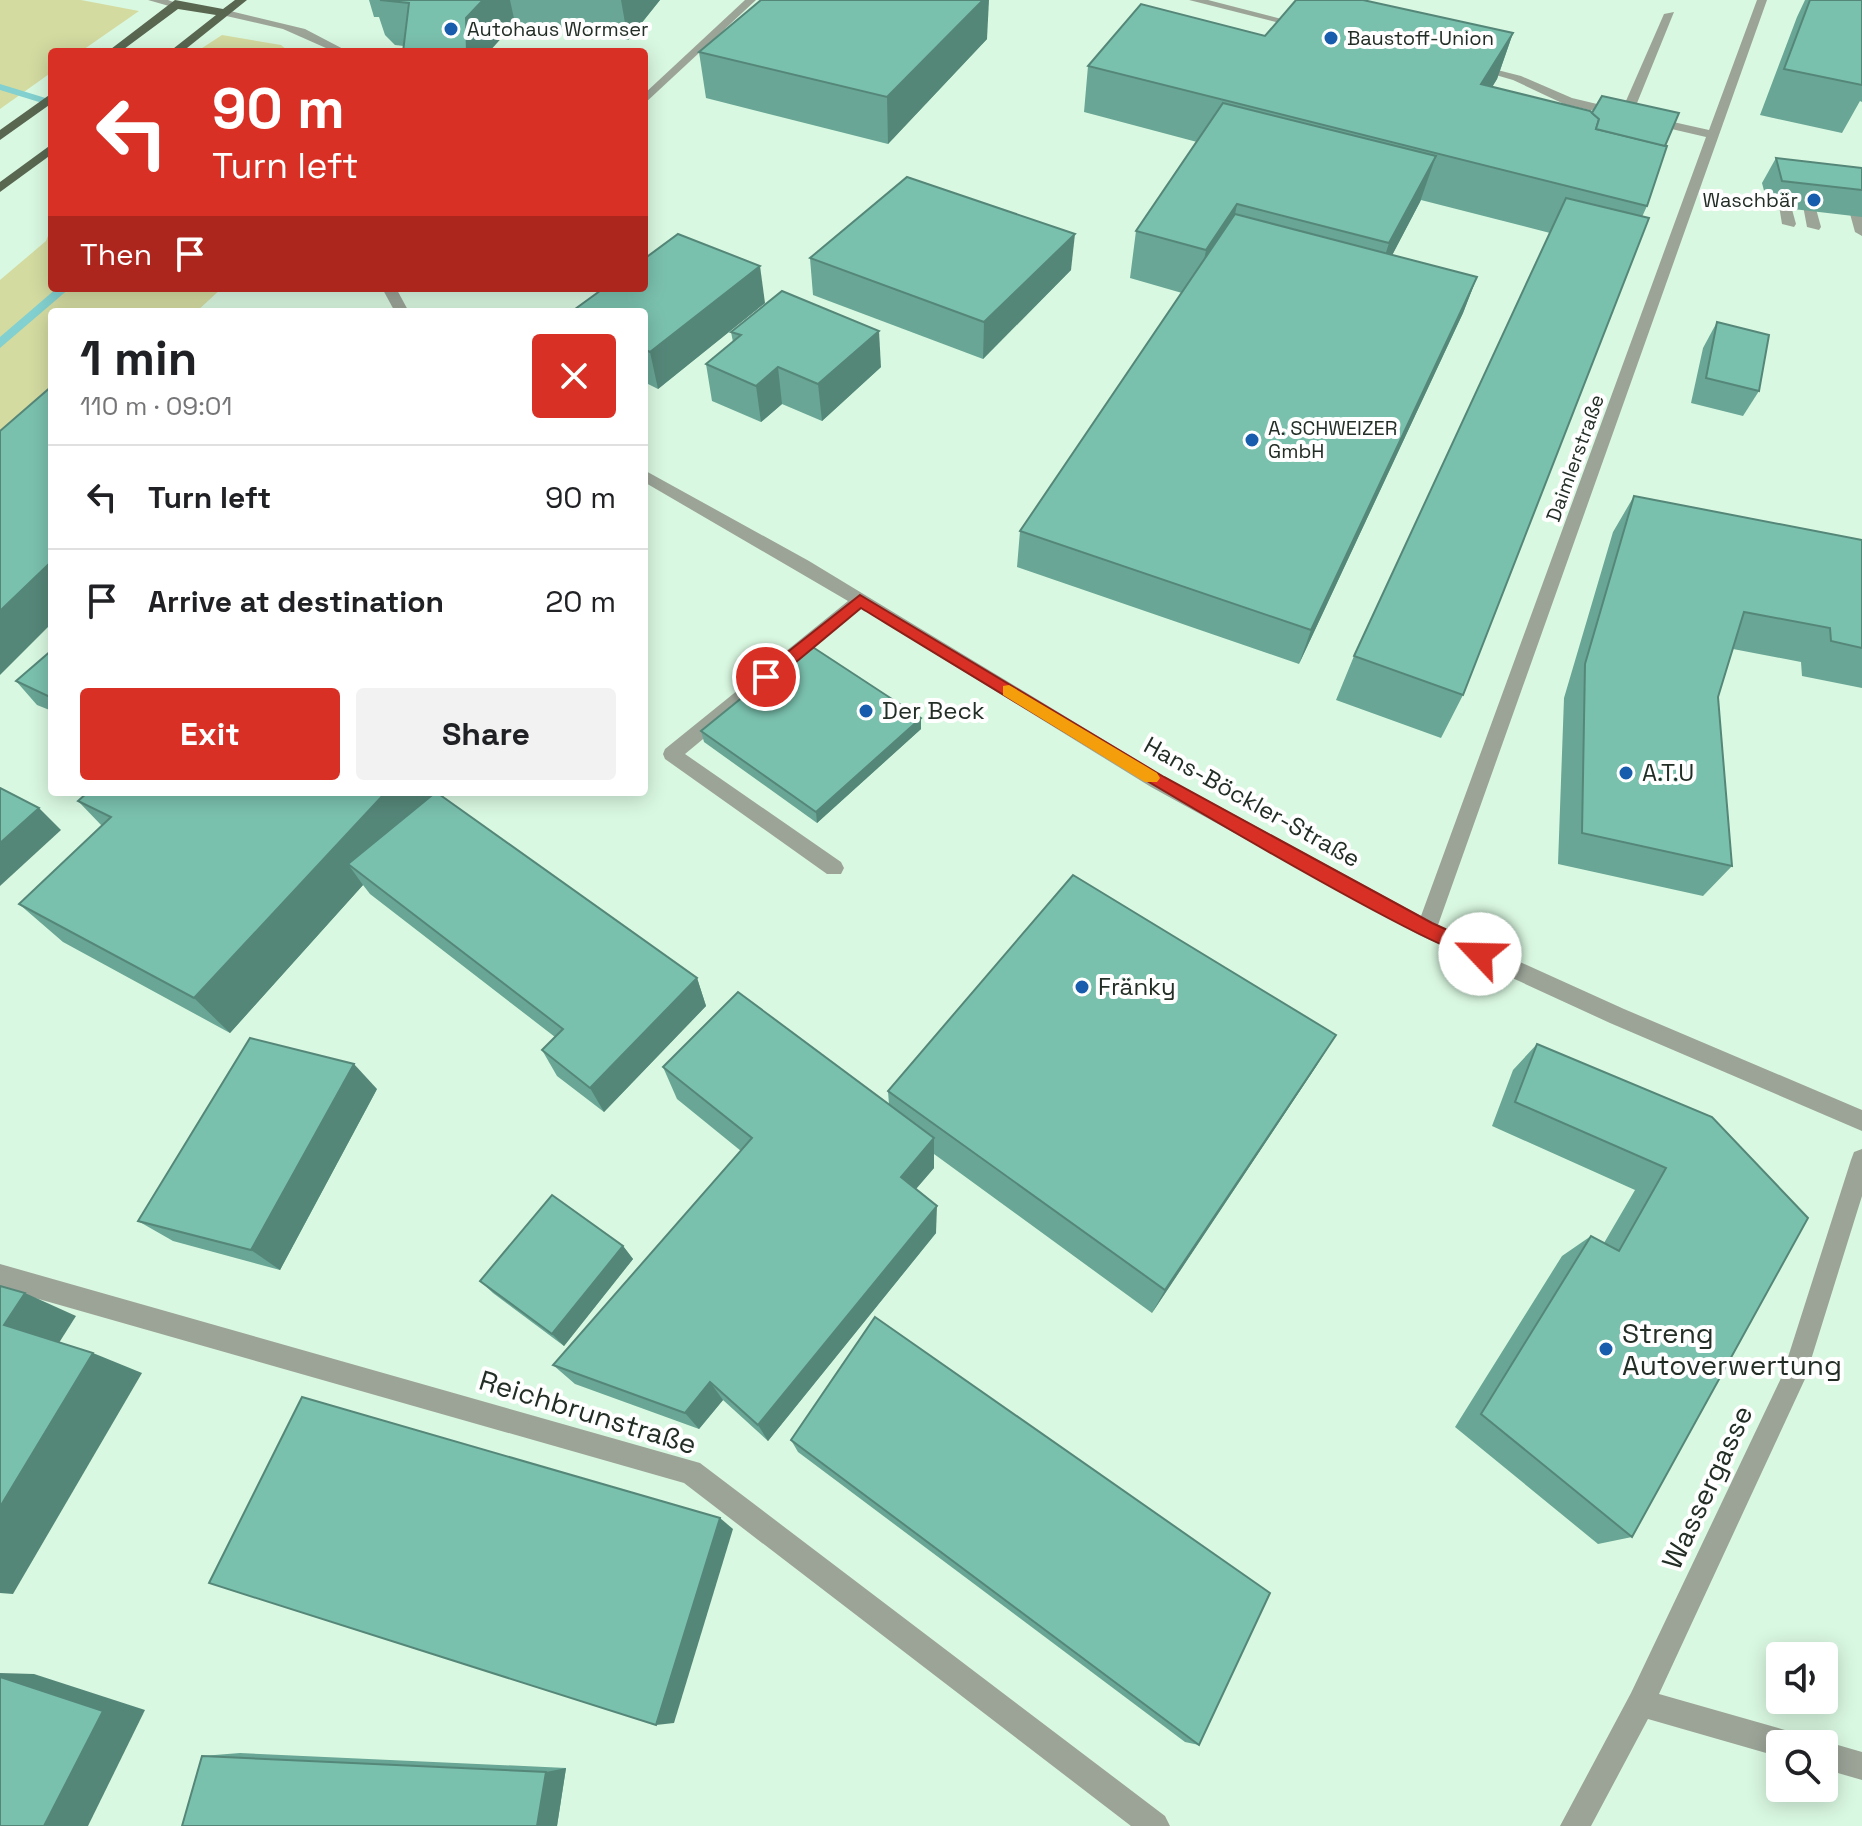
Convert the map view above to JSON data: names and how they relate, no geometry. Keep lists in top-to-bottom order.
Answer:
{
  "streets": {
    "street": [
      "Daimlerstraße",
      "Hans-Böckler-Straße",
      "Reichbrunstraße",
      "Wassergasse"
    ]
  },
  "crossings": [
    ["Daimlerstraße", "Hans-Böckler-Straße"]
  ],
  "places": [
    "Autohaus Wormser",
    "Baustoff-Union",
    "Waschbär",
    "A. SCHWEIZER GmbH",
    "Der Beck",
    "A.T.U",
    "Fränky",
    "Streng Autoverwertung"
  ],
  "page": {
    "turn": ["90 m", "Turn left"],
    "then": "Then",
    "heading": ["1 min", "110 m · 09:01"],
    "list": [
      {
        "name": "Turn left",
        "value": "90 m"
      },
      {
        "name": "Arrive at destination",
        "value": "20 m"
      }
    ],
    "buttons": ["Exit", "Share"]
  }
}
